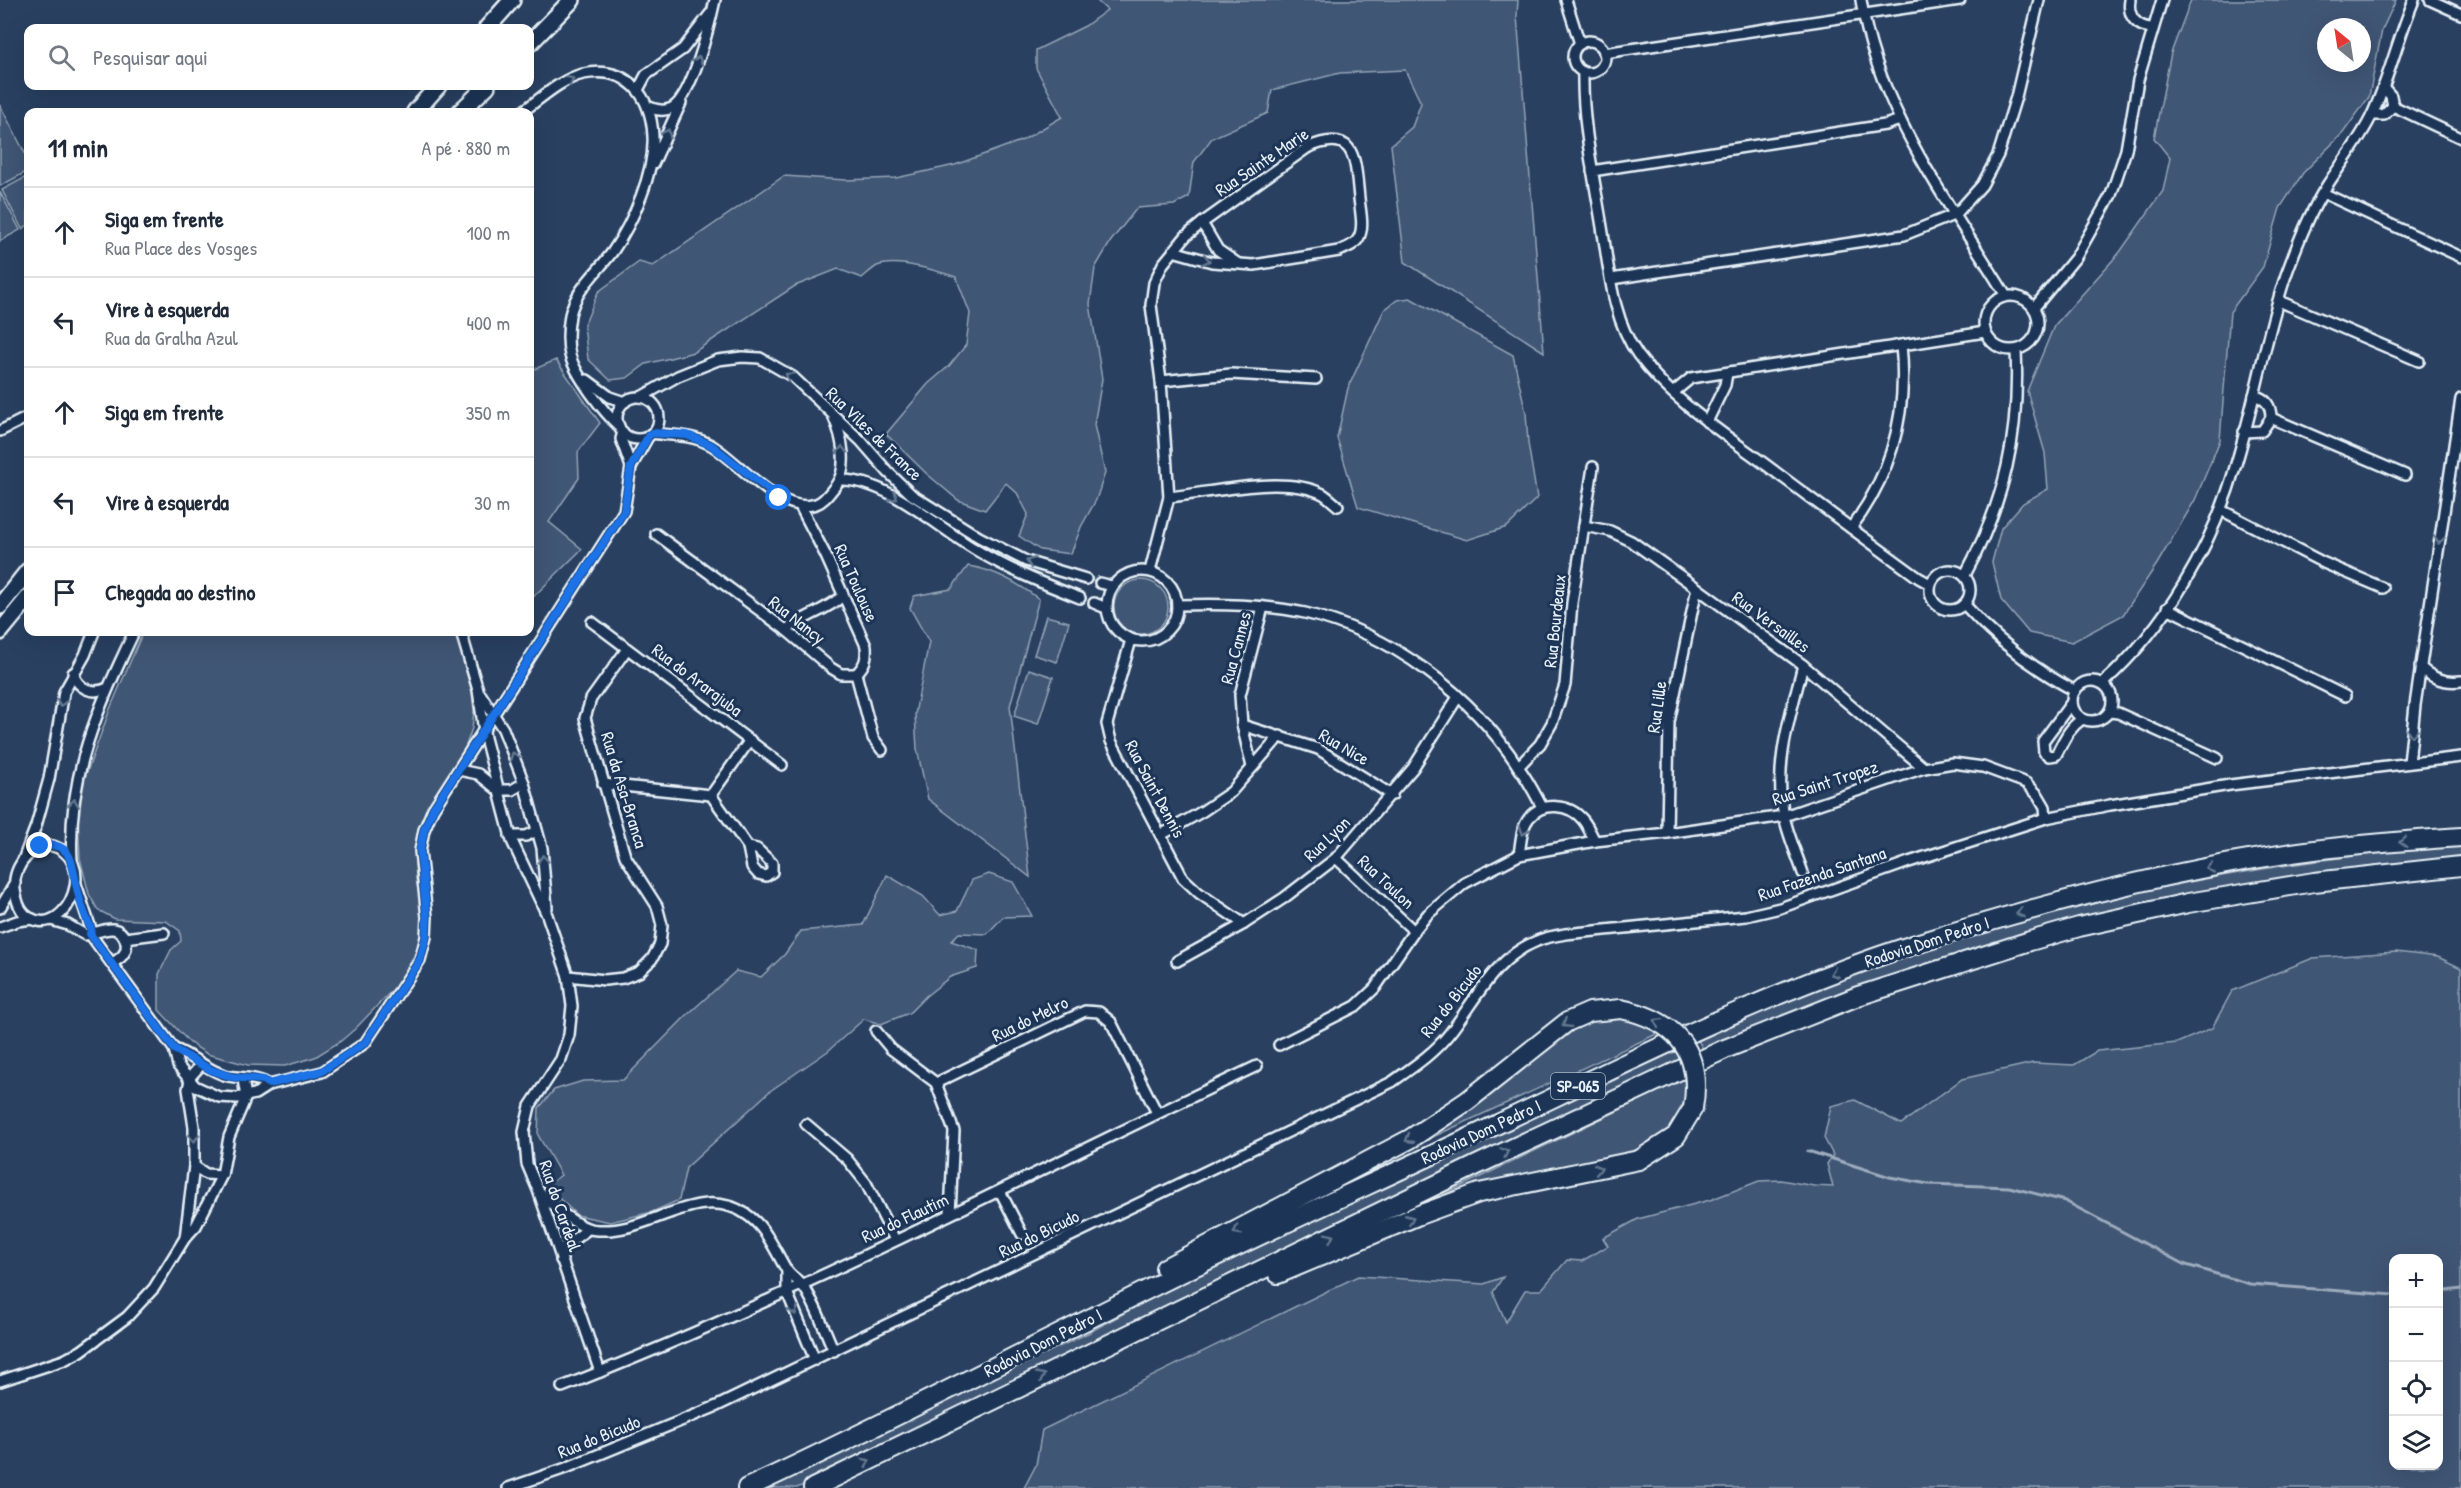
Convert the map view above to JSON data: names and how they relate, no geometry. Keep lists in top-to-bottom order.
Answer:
{
  "streets": {
    "highway": ["Rodovia Dom Pedro I", "SP-065"],
    "street": [
      "Rua Sainte Marie",
      "Rua Viles de France",
      "Rua Toulouse",
      "Rua Nancy",
      "Rua Bourdeaux",
      "Rua Versailles",
      "Rua Cannes",
      "Rua do Ararajuba",
      "Rua Lille",
      "Rua Nice",
      "Rua Saint Tropez",
      "Rua Saint Dennis",
      "Rua da Asa-Branca",
      "Rua Lyon",
      "Rua Fazenda Santana",
      "Rua Toulon",
      "Rua do Bicudo",
      "Rua do Melro",
      "Rua do Cardeal",
      "Rua do Flautim"
    ]
  },
  "crossings": [
    ["Rua Sainte Marie", "Rua Saint Dennis"],
    ["Rua Toulouse", "Rua Nancy"],
    ["Rua Bourdeaux", "Rua Versailles"],
    ["Rua Versailles", "Rua Lille"],
    ["Rua Versailles", "Rua Saint Tropez"],
    ["Rua Cannes", "Rua Nice"],
    ["Rua do Ararajuba", "Rua da Asa-Branca"],
    ["Rua Lille", "Rua Saint Tropez"],
    ["Rua Nice", "Rua Lyon"],
    ["Rua Saint Tropez", "Rua Fazenda Santana"],
    ["Rua Saint Tropez", "Rua Toulon"],
    ["Rua Saint Dennis", "Rua Lyon"],
    ["Rua da Asa-Branca", "Rua do Cardeal"],
    ["Rua Lyon", "Rua Toulon"],
    ["Rua Fazenda Santana", "Rua do Bicudo"],
    ["Rua do Melro", "Rua do Flautim"],
    ["Rua do Cardeal", "Rua do Flautim"]
  ],
  "north": "top left",
  "page": {
    "search": "Pesquisar aqui",
    "heading": ["11 min", "A pé · 880 m"],
    "list": [
      ["Siga em frente", "Rua Place des Vosges", "100 m"],
      ["Vire à esquerda", "Rua da Gralha Azul", "400 m"],
      ["Siga em frente", "350 m"],
      ["Vire à esquerda", "30 m"],
      "Chegada ao destino"
    ],
    "map_buttons": ["+", "−"]
  }
}
